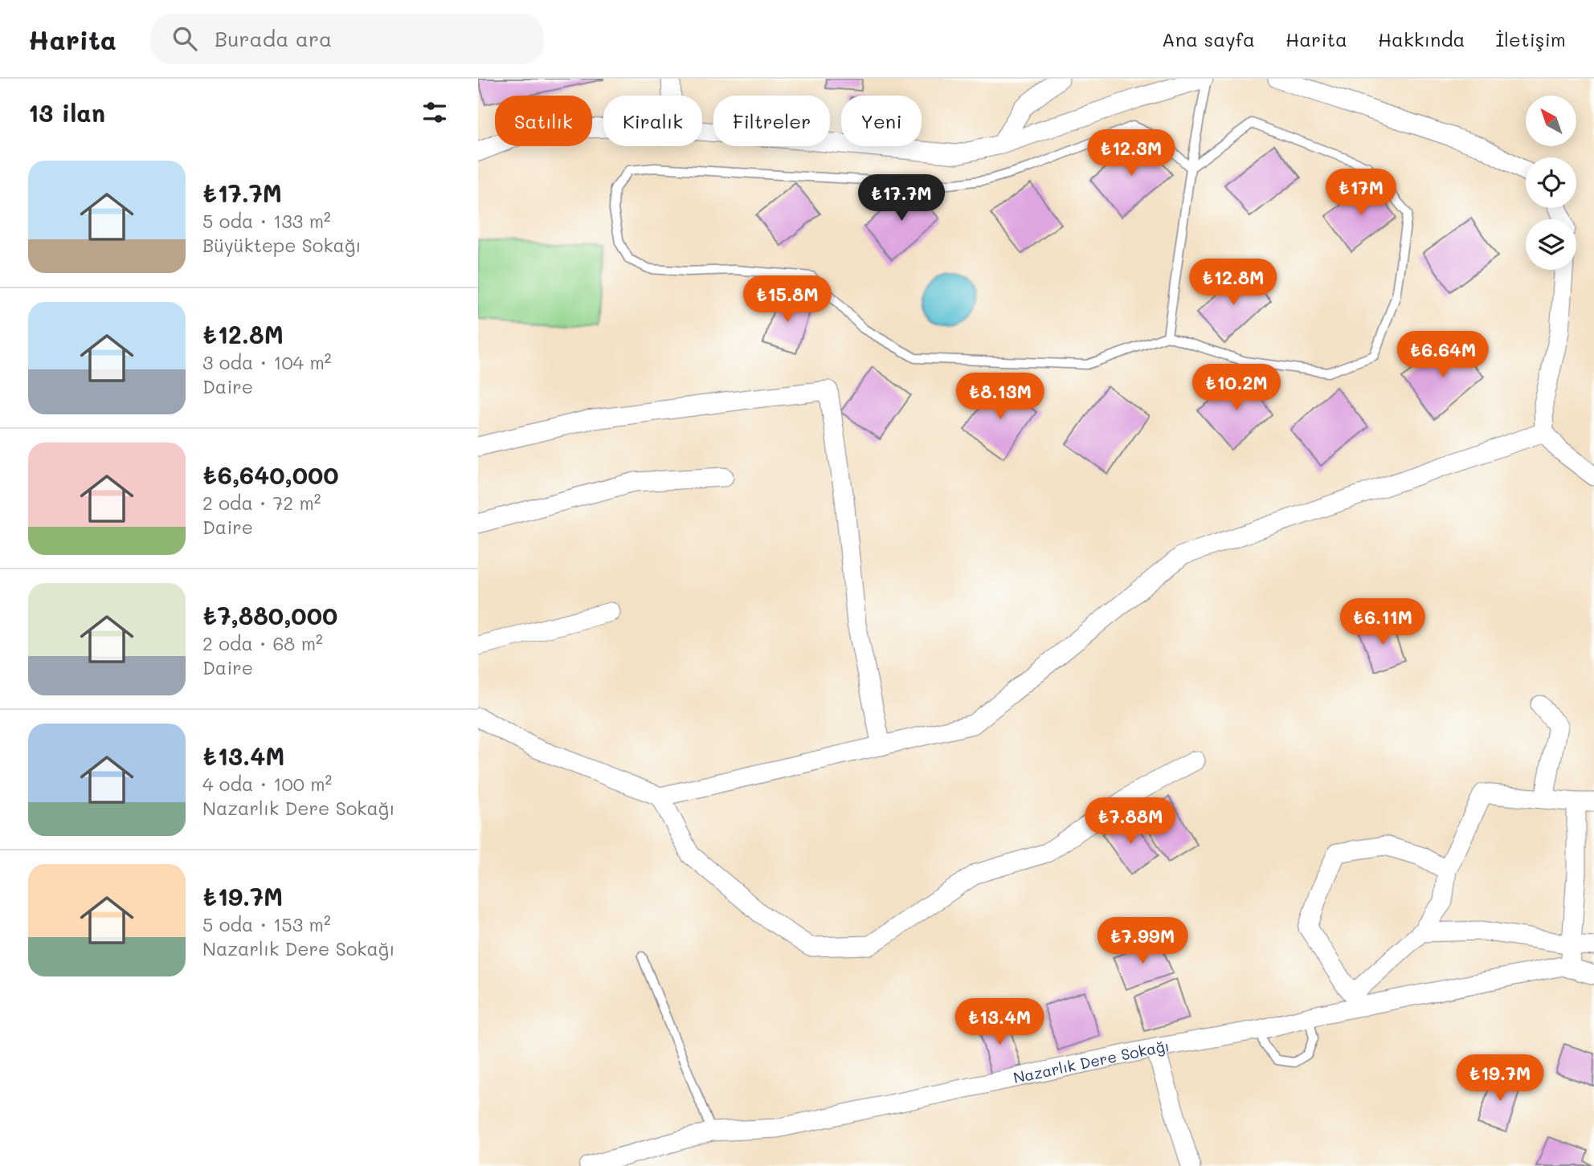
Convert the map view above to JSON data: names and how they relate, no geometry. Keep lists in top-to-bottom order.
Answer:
{
  "streets": {
    "street": ["Nazarlık Dere Sokağı"]
  },
  "north": "top left",
  "page": {
    "header": "Harita",
    "search": "Burada ara",
    "nav": [
      "Ana sayfa",
      "Harita",
      "Hakkında",
      "İletişim"
    ],
    "heading": "13 ilan",
    "chip": [
      "Satılık",
      "Kiralık",
      "Filtreler",
      "Yeni"
    ],
    "price": [
      "₺12.3M",
      "₺17M",
      "₺17.7M",
      "₺12.8M",
      "₺15.8M",
      "₺6.64M",
      "₺10.2M",
      "₺8.13M",
      "₺6.11M",
      "₺7.88M",
      "₺7.99M",
      "₺13.4M",
      "₺19.7M"
    ],
    "list": [
      {
        "name": "₺17.7M",
        "note": "5 oda · 133 m² · Büyüktepe Sokağı"
      },
      {
        "name": "₺12.8M",
        "note": "3 oda · 104 m² · Daire"
      },
      {
        "name": "₺6,640,000",
        "note": "2 oda · 72 m² · Daire"
      },
      {
        "name": "₺7,880,000",
        "note": "2 oda · 68 m² · Daire"
      },
      {
        "name": "₺13.4M",
        "note": "4 oda · 100 m² · Nazarlık Dere Sokağı"
      },
      {
        "name": "₺19.7M",
        "note": "5 oda · 153 m² · Nazarlık Dere Sokağı"
      }
    ]
  }
}
